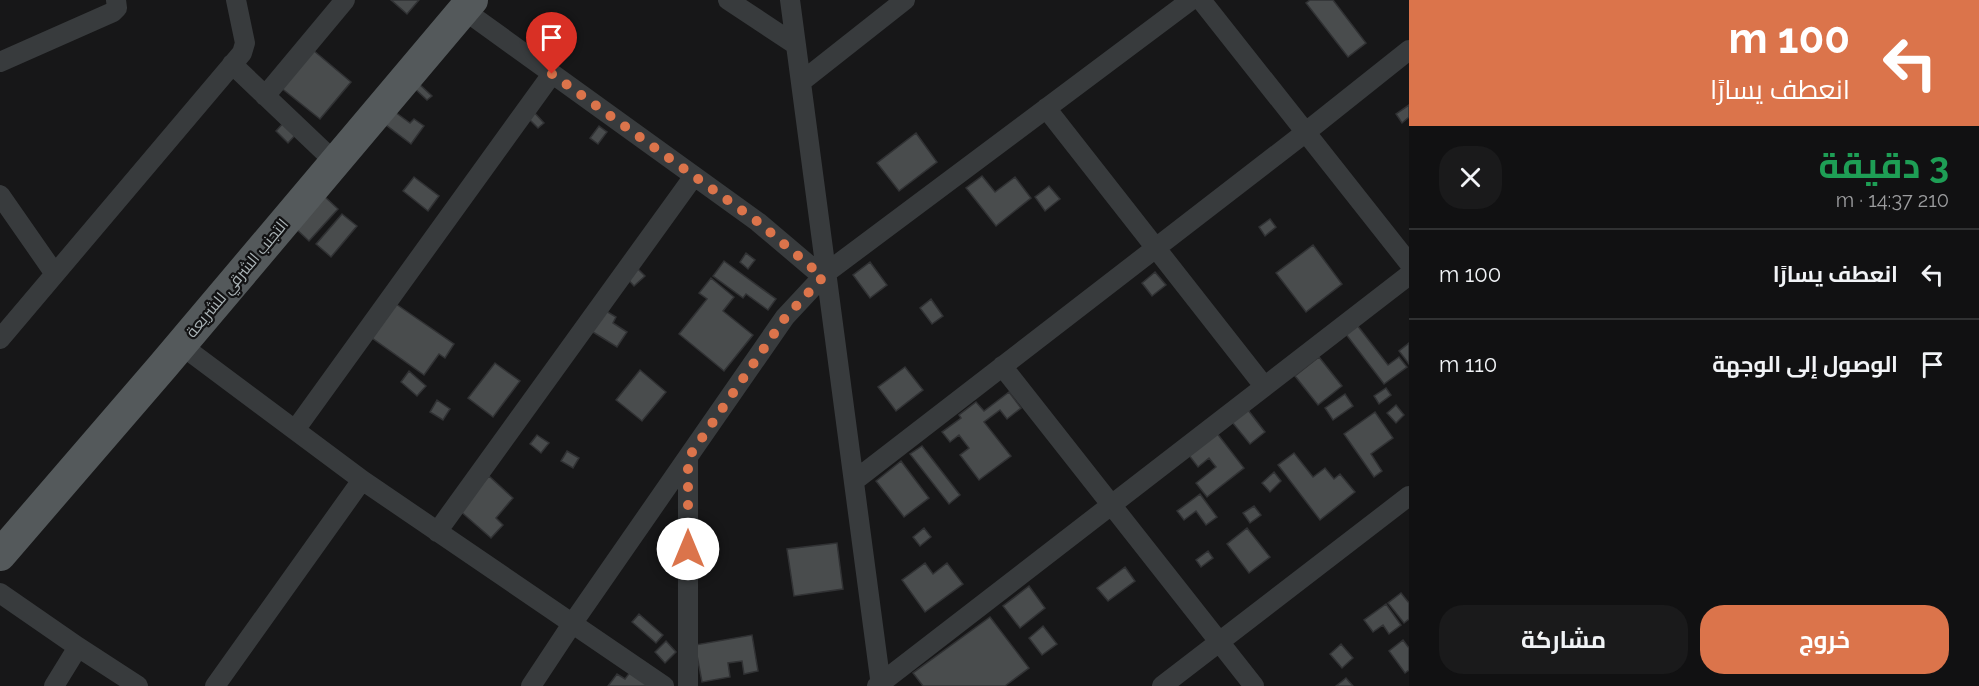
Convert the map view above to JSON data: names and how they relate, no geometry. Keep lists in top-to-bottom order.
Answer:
{
  "streets": {
    "main road": ["التجنب الشرقي للشريعة"]
  },
  "page": {
    "turn": ["100 m", "انعطف يسارًا"],
    "heading": ["3 دقيقة", "210 m · 14:37"],
    "list": [
      {
        "name": "انعطف يسارًا",
        "value": "100 m"
      },
      {
        "name": "الوصول إلى الوجهة",
        "value": "110 m"
      }
    ],
    "buttons": ["خروج", "مشاركة"]
  }
}
